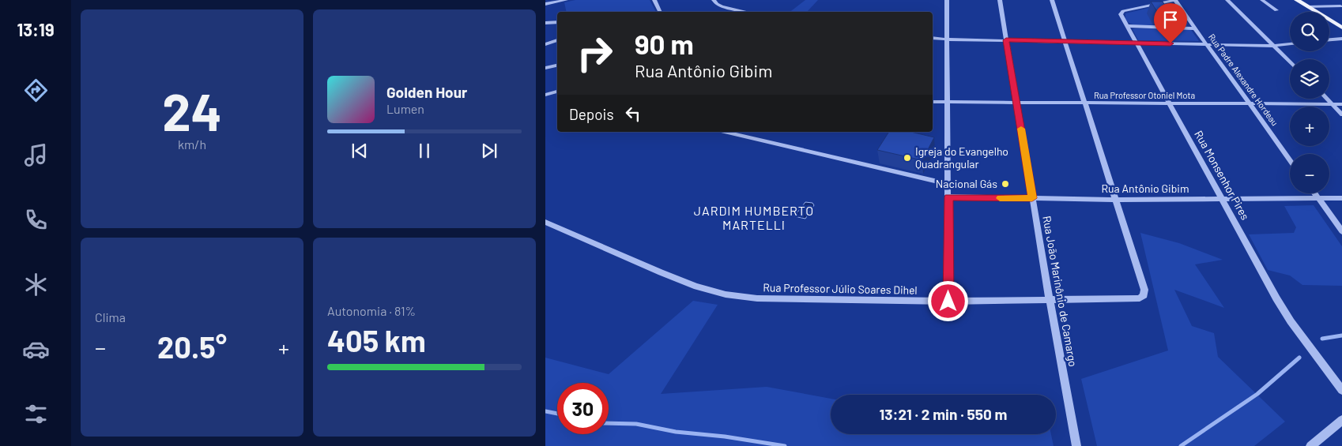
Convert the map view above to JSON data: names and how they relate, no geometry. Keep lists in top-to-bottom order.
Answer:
{
  "streets": {
    "street": [
      "Rua Padre Alexandre Hordeau",
      "Rua Professor Otoniel Mota",
      "Rua Monsenhor Pires",
      "Rua Antônio Gibim",
      "Rua Professor Júlio Soares Dihel",
      "Rua João Marinônio de Camargo"
    ]
  },
  "crossings": [
    ["Rua Padre Alexandre Hordeau", "Rua Professor Otoniel Mota"],
    ["Rua Padre Alexandre Hordeau", "Rua Monsenhor Pires"],
    ["Rua Professor Otoniel Mota", "Rua Monsenhor Pires"],
    ["Rua Professor Otoniel Mota", "Rua João Marinônio de Camargo"],
    ["Rua Monsenhor Pires", "Rua Antônio Gibim"],
    ["Rua Antônio Gibim", "Rua João Marinônio de Camargo"],
    ["Rua Professor Júlio Soares Dihel", "Rua João Marinônio de Camargo"]
  ],
  "districts": ["JARDIM HUMBERTO MARTELLI"],
  "places": ["Igreja do Evangelho Quadrangular", "Nacional Gás"],
  "page": {
    "tabs": "13:19",
    "tile": [
      ["24", "km/h"],
      "Clima",
      ["Autonomia · 81%", "405 km"]
    ],
    "map_buttons": ["+", "−"],
    "turn": ["90 m", "Rua Antônio Gibim"],
    "song": ["Golden Hour", "Lumen"],
    "then": "Depois",
    "heat": ["−", "20.5°", "+"],
    "limit": "30",
    "trip": "13:21 · 2 min · 550 m"
  }
}
